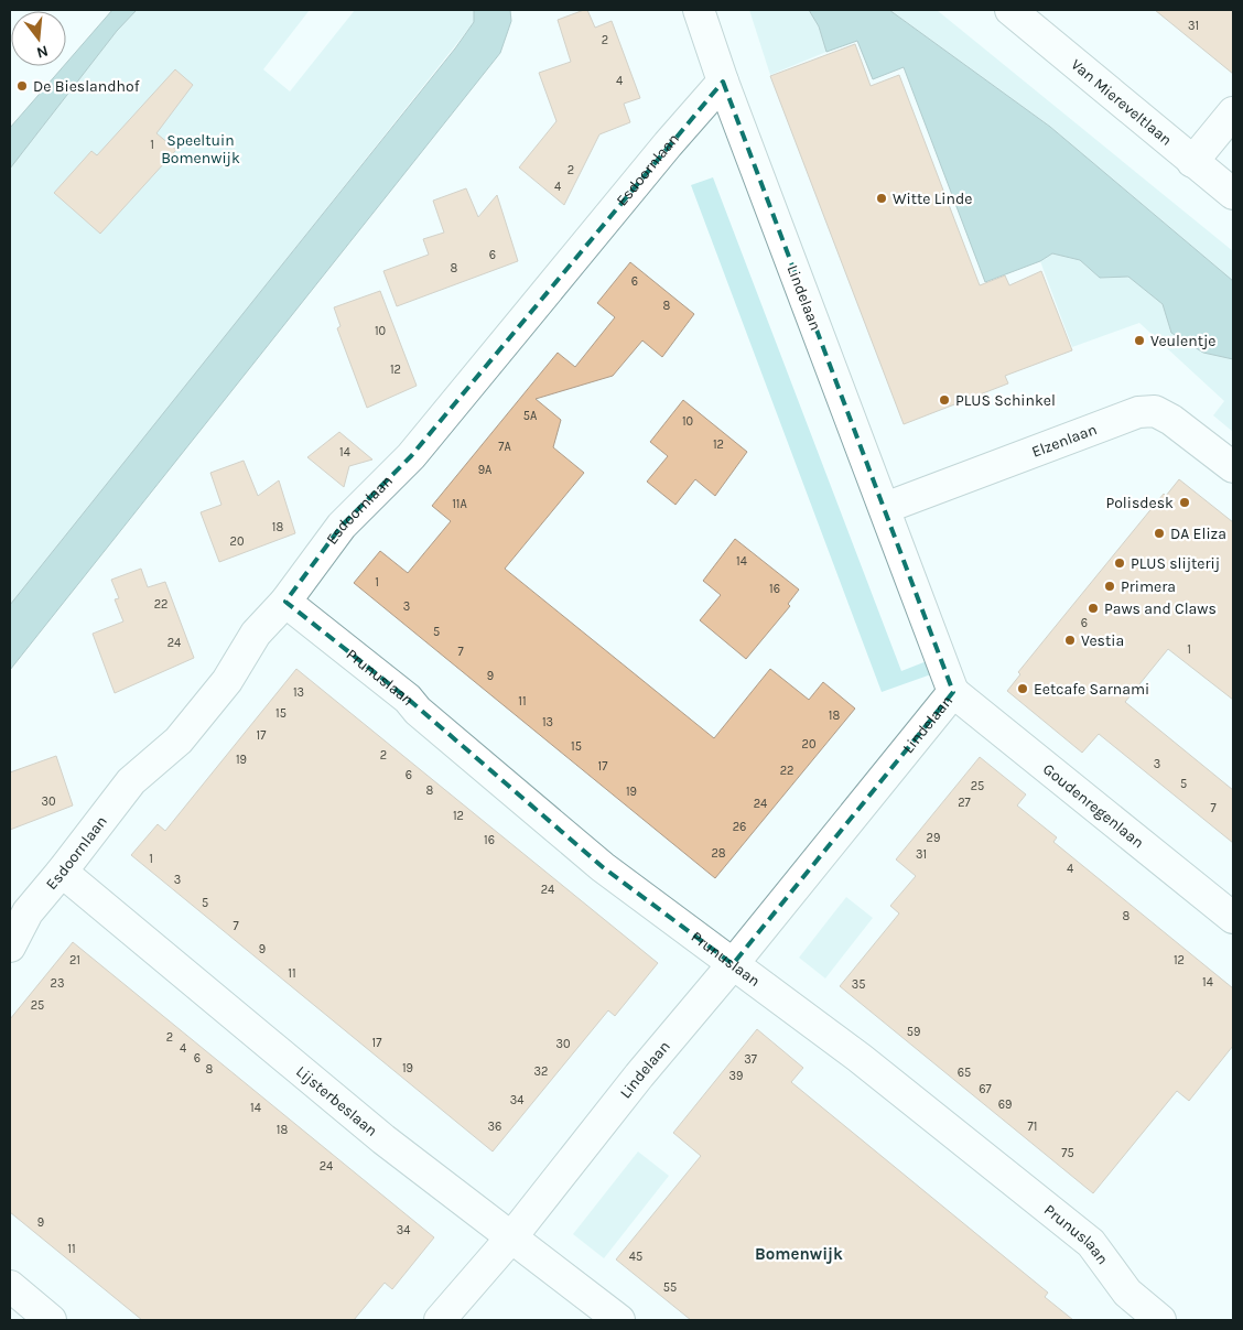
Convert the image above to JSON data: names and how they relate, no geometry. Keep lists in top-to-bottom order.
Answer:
{
  "streets": {
    "street": [
      "Van Miereveltlaan",
      "Esdoornlaan",
      "Lindelaan",
      "Elzenlaan",
      "Prunuslaan",
      "Goudenregenlaan",
      "Lijsterbeslaan"
    ]
  },
  "crossings": [
    ["Esdoornlaan", "Lindelaan"],
    ["Esdoornlaan", "Prunuslaan"],
    ["Esdoornlaan", "Lijsterbeslaan"],
    ["Lindelaan", "Elzenlaan"],
    ["Lindelaan", "Prunuslaan"],
    ["Lindelaan", "Goudenregenlaan"],
    ["Lindelaan", "Lijsterbeslaan"]
  ],
  "districts": ["Bomenwijk"],
  "parks": ["Speeltuin Bomenwijk"],
  "places": [
    "De Bieslandhof",
    "Witte Linde",
    "Veulentje",
    "PLUS Schinkel",
    "Polisdesk",
    "DA Eliza",
    "PLUS slijterij",
    "Primera",
    "Paws and Claws",
    "Vestia",
    "Eetcafe Sarnami"
  ],
  "house_numbers": [
    "31",
    "2",
    "4",
    "1",
    "2",
    "4",
    "6",
    "8",
    "6",
    "8",
    "10",
    "12",
    "5A",
    "10",
    "12",
    "7A",
    "14",
    "9A",
    "11A",
    "18",
    "20",
    "14",
    "1",
    "16",
    "22",
    "3",
    "6",
    "5",
    "24",
    "1",
    "7",
    "9",
    "13",
    "11",
    "15",
    "18",
    "13",
    "17",
    "20",
    "15",
    "2",
    "19",
    "3",
    "17",
    "22",
    "6",
    "5",
    "25",
    "8",
    "19",
    "30",
    "27",
    "24",
    "7",
    "12",
    "26",
    "29",
    "16",
    "28",
    "31",
    "1",
    "4",
    "3",
    "24",
    "5",
    "8",
    "7",
    "9",
    "21",
    "12",
    "11",
    "14",
    "23",
    "35",
    "25",
    "59",
    "2",
    "17",
    "30",
    "4",
    "6",
    "37",
    "19",
    "8",
    "32",
    "65",
    "39",
    "67",
    "34",
    "69",
    "14",
    "36",
    "71",
    "18",
    "75",
    "24",
    "9",
    "34",
    "11",
    "45",
    "55"
  ],
  "north": "bottom"
}
